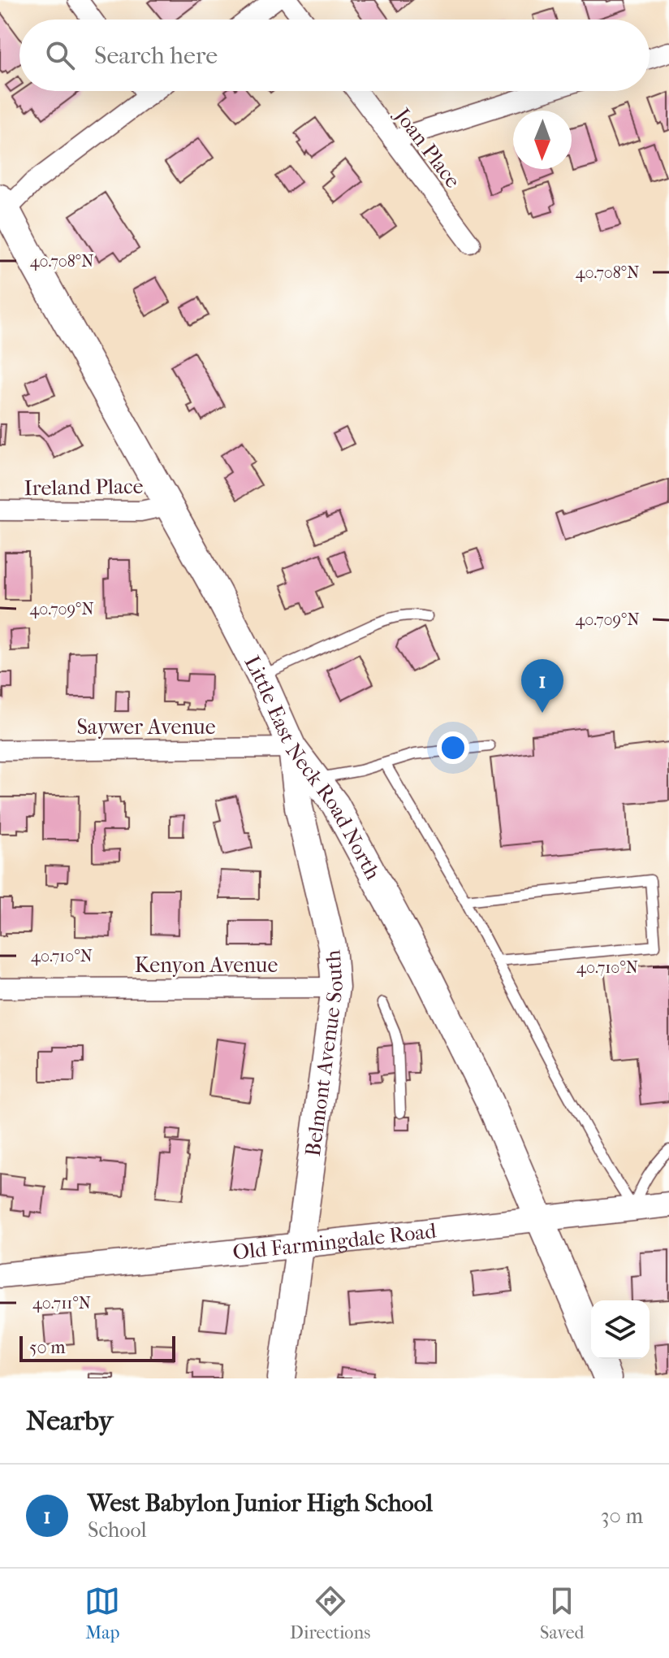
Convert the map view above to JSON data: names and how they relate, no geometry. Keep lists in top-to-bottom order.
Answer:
{
  "streets": {
    "main road": ["Little East Neck Road North", "Belmont Avenue South"],
    "street": [
      "Joan Place",
      "Ireland Place",
      "Saywer Avenue",
      "Kenyon Avenue",
      "Old Farmingdale Road"
    ]
  },
  "crossings": [
    ["Ireland Place", "Little East Neck Road North"],
    ["Saywer Avenue", "Little East Neck Road North"],
    ["Saywer Avenue", "Belmont Avenue South"],
    ["Little East Neck Road North", "Belmont Avenue South"],
    ["Little East Neck Road North", "Old Farmingdale Road"],
    ["Kenyon Avenue", "Belmont Avenue South"],
    ["Belmont Avenue South", "Old Farmingdale Road"]
  ],
  "scale_bar": "50 m",
  "north": "bottom",
  "page": {
    "search": "Search here",
    "pins": "1",
    "scale": "50 m",
    "heading": "Nearby",
    "list": [
      {
        "mark": "1",
        "name": "West Babylon Junior High School",
        "note": "School",
        "value": "30 m"
      }
    ],
    "nav": ["Map", "Directions", "Saved"]
  },
  "coordinates": [
    "40.708°N",
    "40.709°N",
    "40.710°N",
    "40.711°N"
  ]
}
